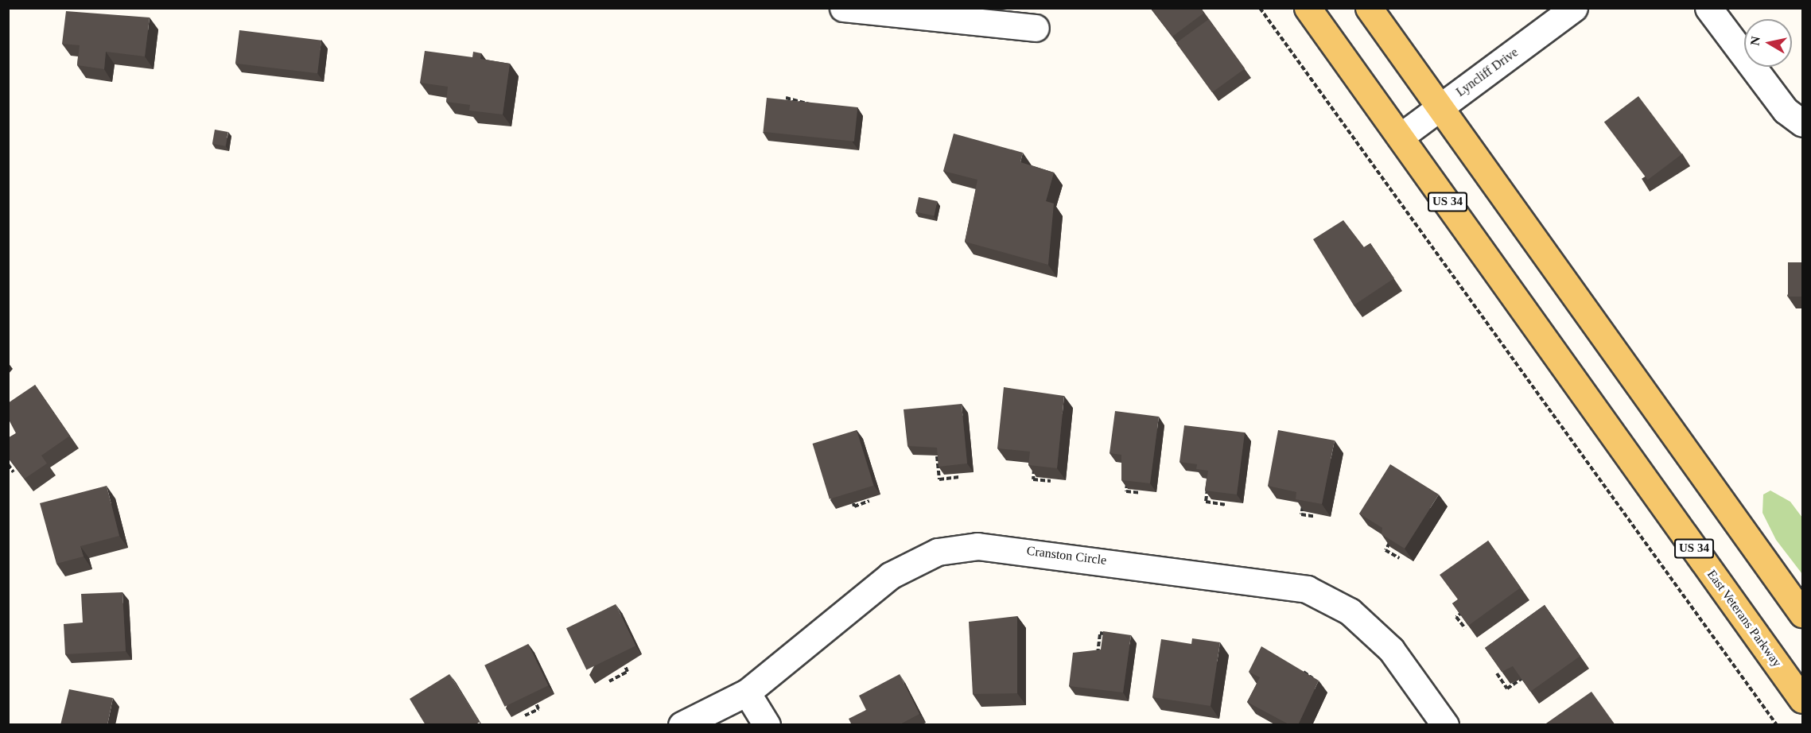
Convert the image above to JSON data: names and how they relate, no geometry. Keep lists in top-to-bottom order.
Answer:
{
  "streets": {
    "main road": ["US 34", "East Veterans Parkway"],
    "street": ["Lyncliff Drive", "Cranston Circle"]
  },
  "crossings": [
    ["Lyncliff Drive", "US 34"],
    ["Lyncliff Drive", "East Veterans Parkway"],
    ["US 34", "East Veterans Parkway"]
  ],
  "north": "left"
}
